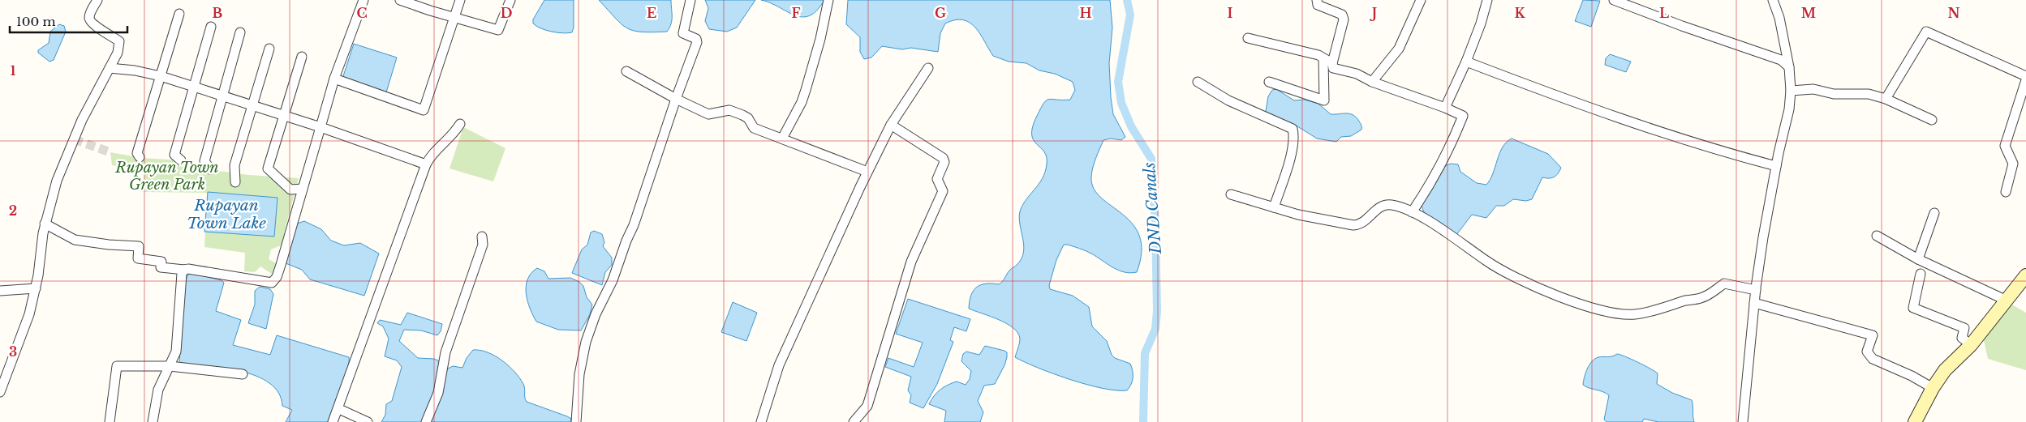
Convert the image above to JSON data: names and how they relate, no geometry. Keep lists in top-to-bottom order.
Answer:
{
  "water": ["Rupayan Town Lake", "DND Canals"],
  "parks": ["Rupayan Town Green Park"],
  "scale_bar": "100 m",
  "grid": {
    "columns": [
      "B",
      "C",
      "D",
      "E",
      "F",
      "G",
      "H",
      "I",
      "J",
      "K",
      "L",
      "M",
      "N"
    ],
    "rows": ["1", "2", "3"]
  }
}
